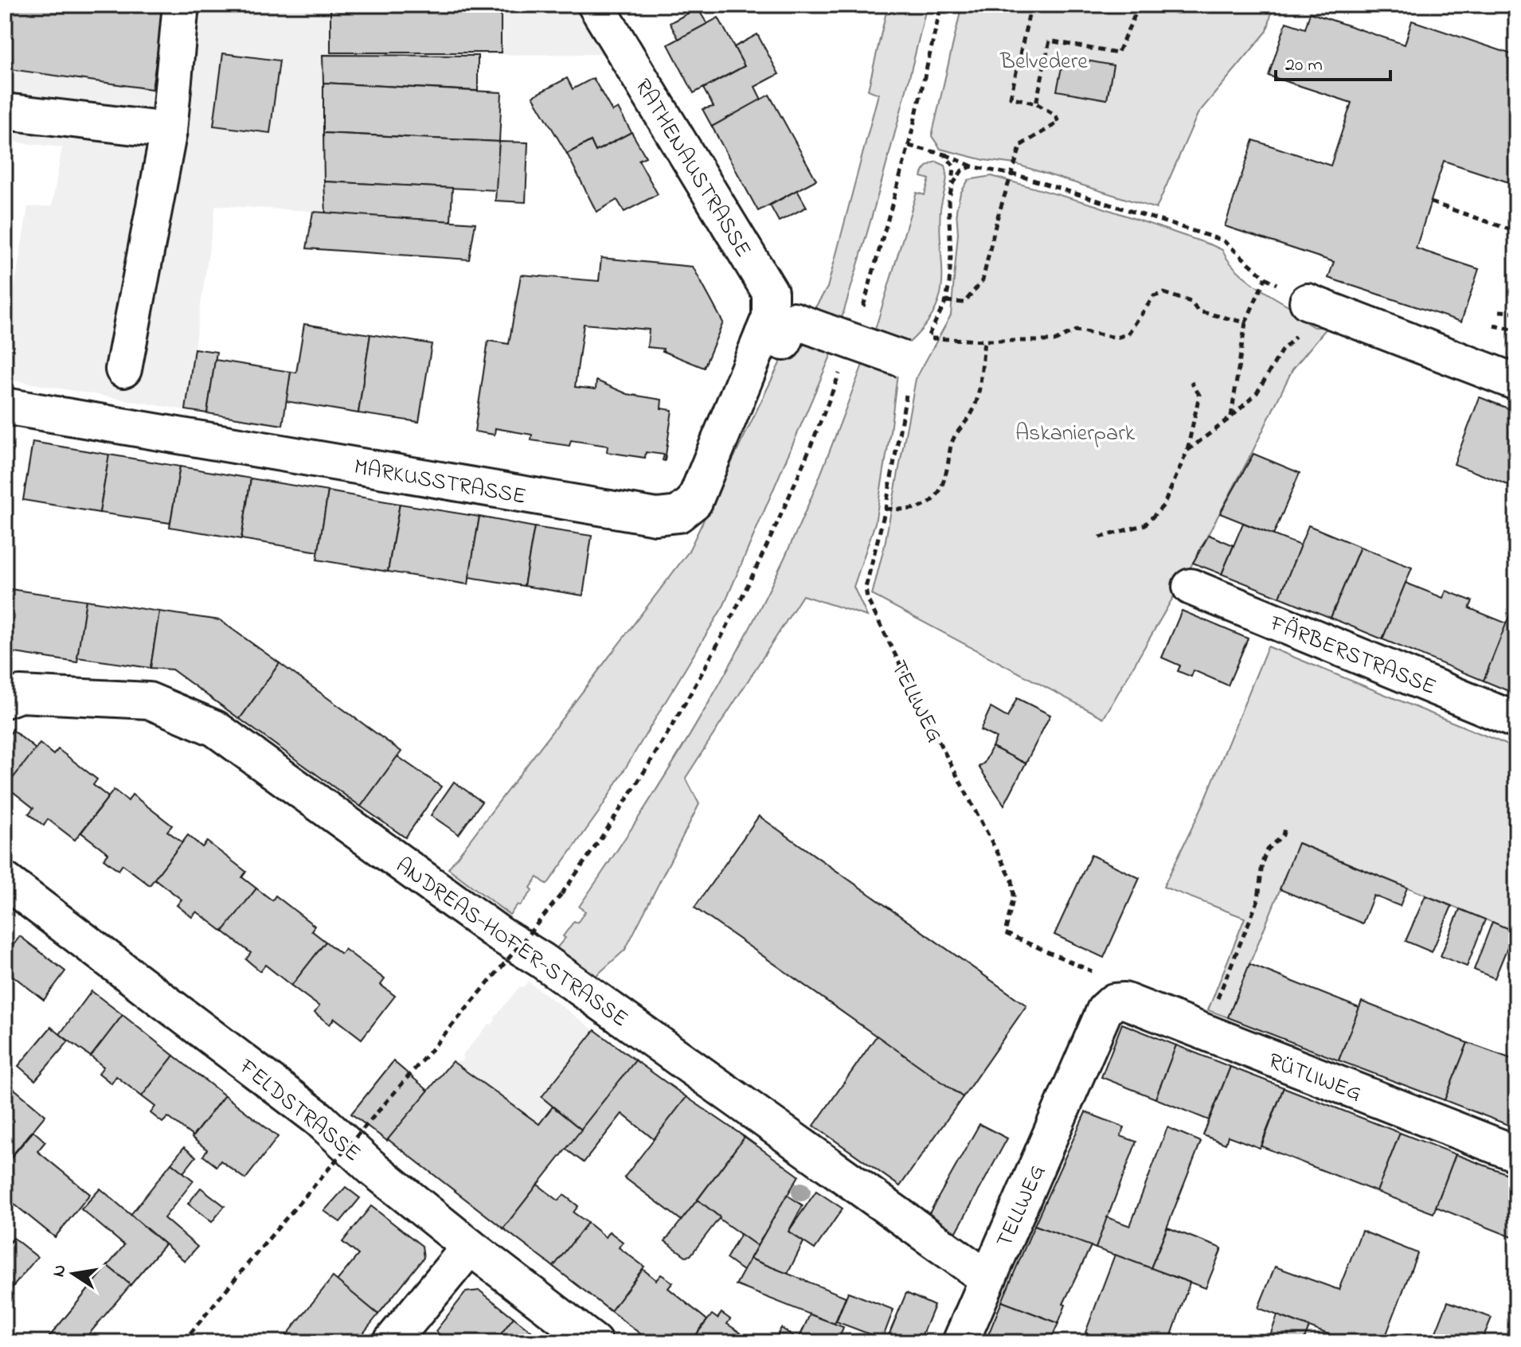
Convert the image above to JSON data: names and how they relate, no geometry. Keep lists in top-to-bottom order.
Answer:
{
  "streets": {
    "street": [
      "RATHENAUSTRASSE",
      "MARKUSSTRASSE",
      "FÄRBERSTRASSE",
      "TELLWEG",
      "ANDREAS-HOFER-STRASSE",
      "RÜTLIWEG",
      "FELDSTRASSE"
    ]
  },
  "crossings": [
    ["RATHENAUSTRASSE", "MARKUSSTRASSE"],
    ["TELLWEG", "ANDREAS-HOFER-STRASSE"],
    ["TELLWEG", "RÜTLIWEG"]
  ],
  "parks": ["Belvedere", "Askanierpark"],
  "scale_bar": "20 m",
  "north": "left"
}
